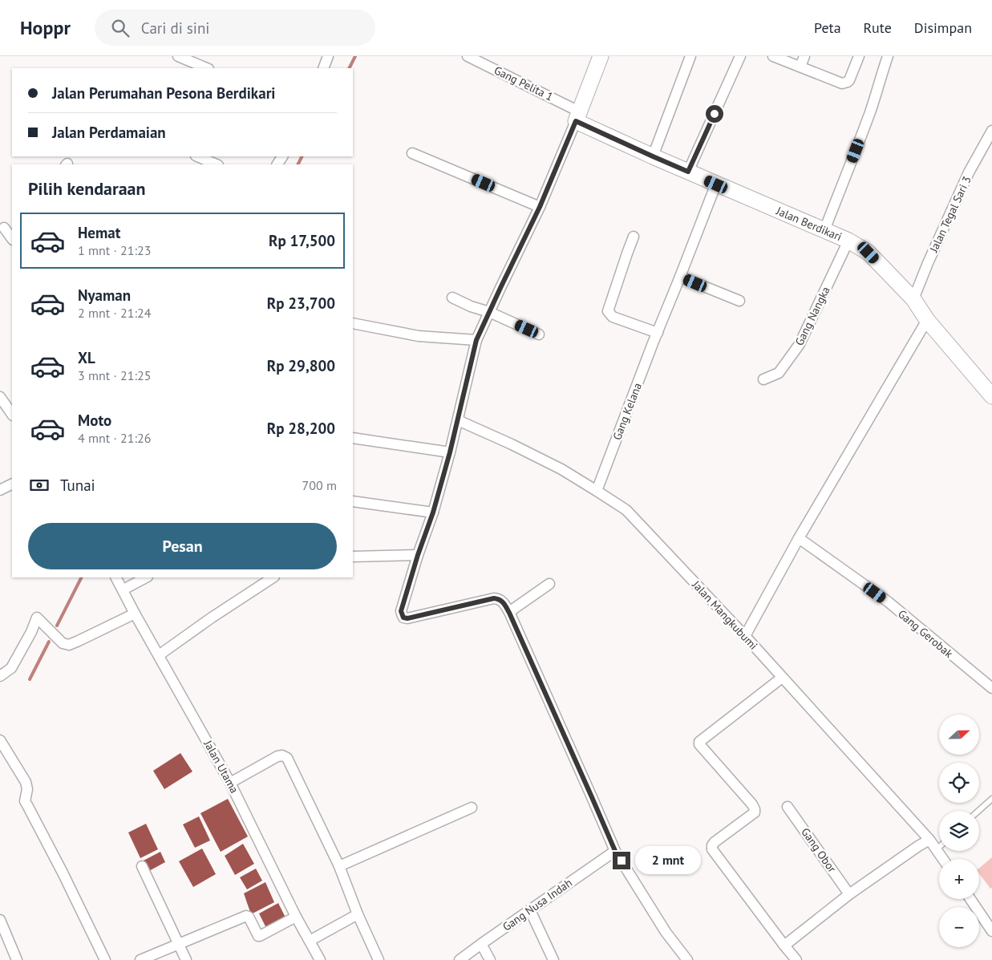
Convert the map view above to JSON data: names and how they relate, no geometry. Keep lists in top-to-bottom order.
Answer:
{
  "streets": {
    "street": [
      "Gang Pelita 1",
      "Jalan Tegal Sari 3",
      "Jalan Berdikari",
      "Gang Nangka",
      "Gang Kelana",
      "Jalan Mangkubumi",
      "Gang Gerobak",
      "Jalan Utama",
      "Gang Obor",
      "Gang Nusa Indah"
    ]
  },
  "crossings": [
    ["Gang Pelita 1", "Jalan Berdikari"],
    ["Jalan Tegal Sari 3", "Jalan Berdikari"],
    ["Jalan Berdikari", "Gang Nangka"],
    ["Jalan Berdikari", "Gang Kelana"],
    ["Gang Kelana", "Jalan Mangkubumi"]
  ],
  "north": "right",
  "page": {
    "header": "Hoppr",
    "search": "Cari di sini",
    "nav": ["Peta", "Rute", "Disimpan"],
    "banner": ["Jalan Perumahan Pesona Berdikari", "Jalan Perdamaian"],
    "heading": "Pilih kendaraan",
    "list": [
      {
        "name": "Hemat",
        "note": "1 mnt · 21:23",
        "value": "Rp 17,500"
      },
      {
        "name": "Nyaman",
        "note": "2 mnt · 21:24",
        "value": "Rp 23,700"
      },
      {
        "name": "XL",
        "note": "3 mnt · 21:25",
        "value": "Rp 29,800"
      },
      {
        "name": "Moto",
        "note": "4 mnt · 21:26",
        "value": "Rp 28,200"
      }
    ],
    "pay": ["Tunai", "700 m"],
    "buttons": "Pesan",
    "map_buttons": ["+", "−"],
    "bubble": "2 mnt"
  }
}
